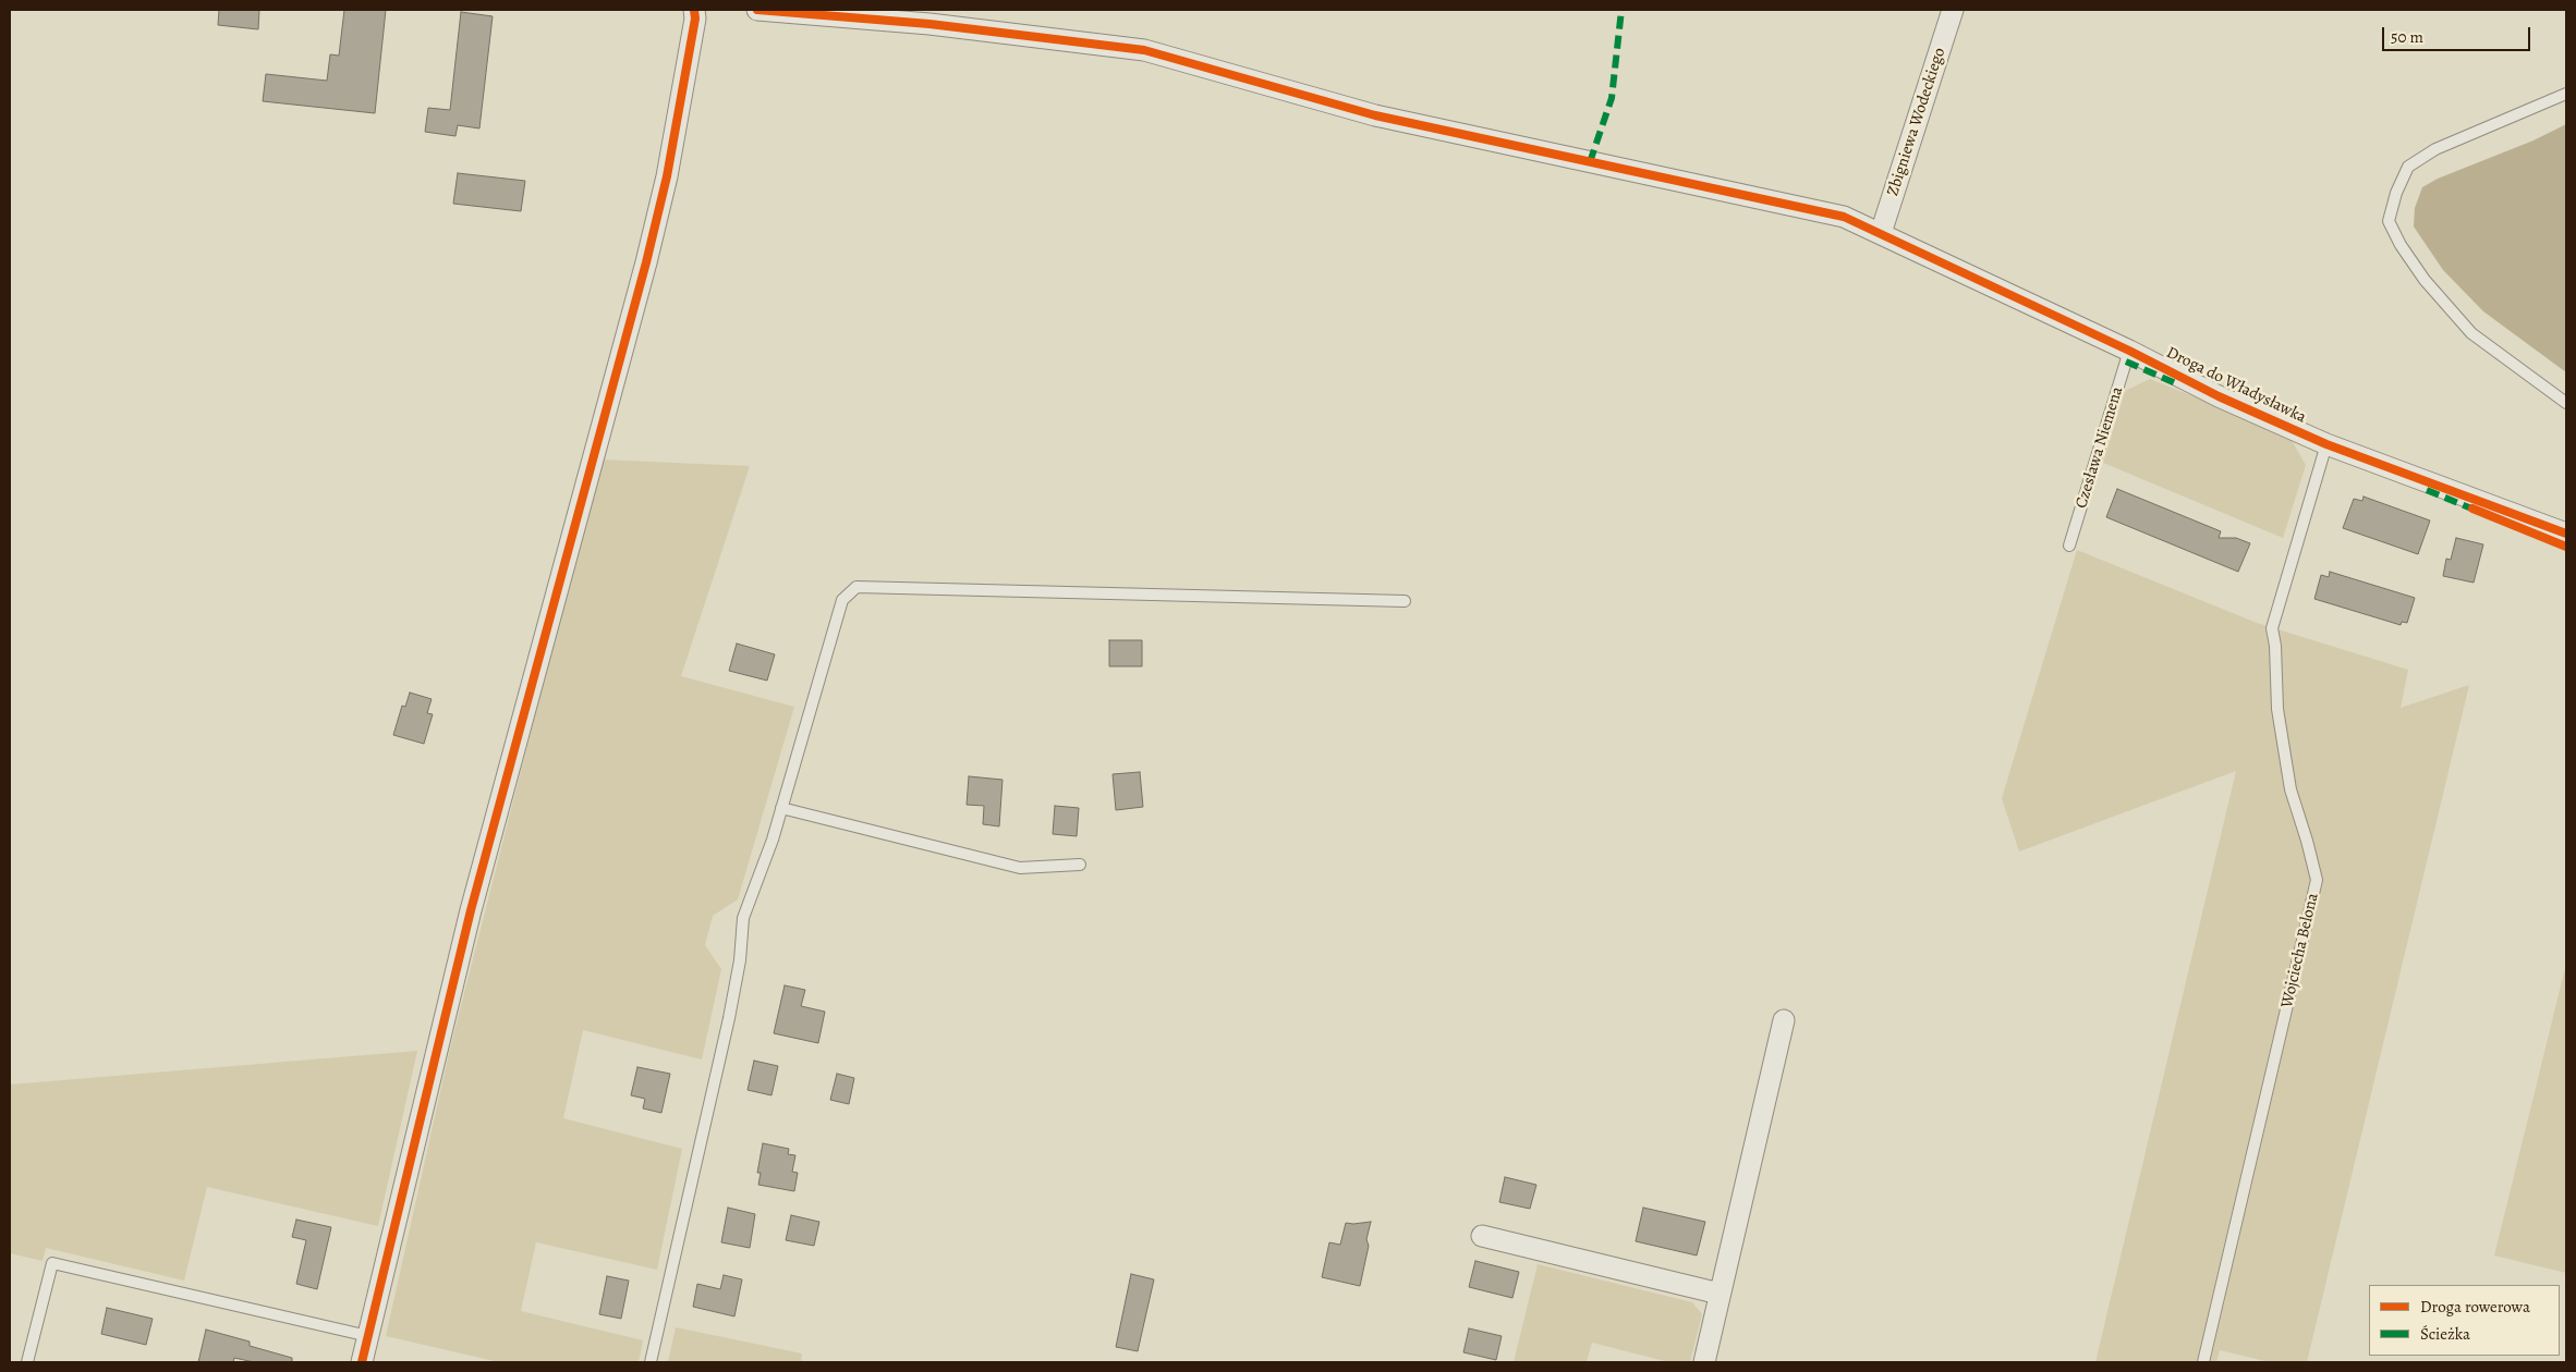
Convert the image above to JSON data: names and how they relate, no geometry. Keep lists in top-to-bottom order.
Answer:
{
  "streets": {
    "street": ["Zbigniewa Wodeckiego", "Droga do Władysławka"],
    "lane": ["Czesława Niemena", "Wojciecha Belona"]
  },
  "crossings": [
    ["Zbigniewa Wodeckiego", "Droga do Władysławka"],
    ["Droga do Władysławka", "Czesława Niemena"],
    ["Droga do Władysławka", "Wojciecha Belona"]
  ],
  "legend": ["Droga rowerowa", "Ścieżka"],
  "scale_bar": "50 m"
}
